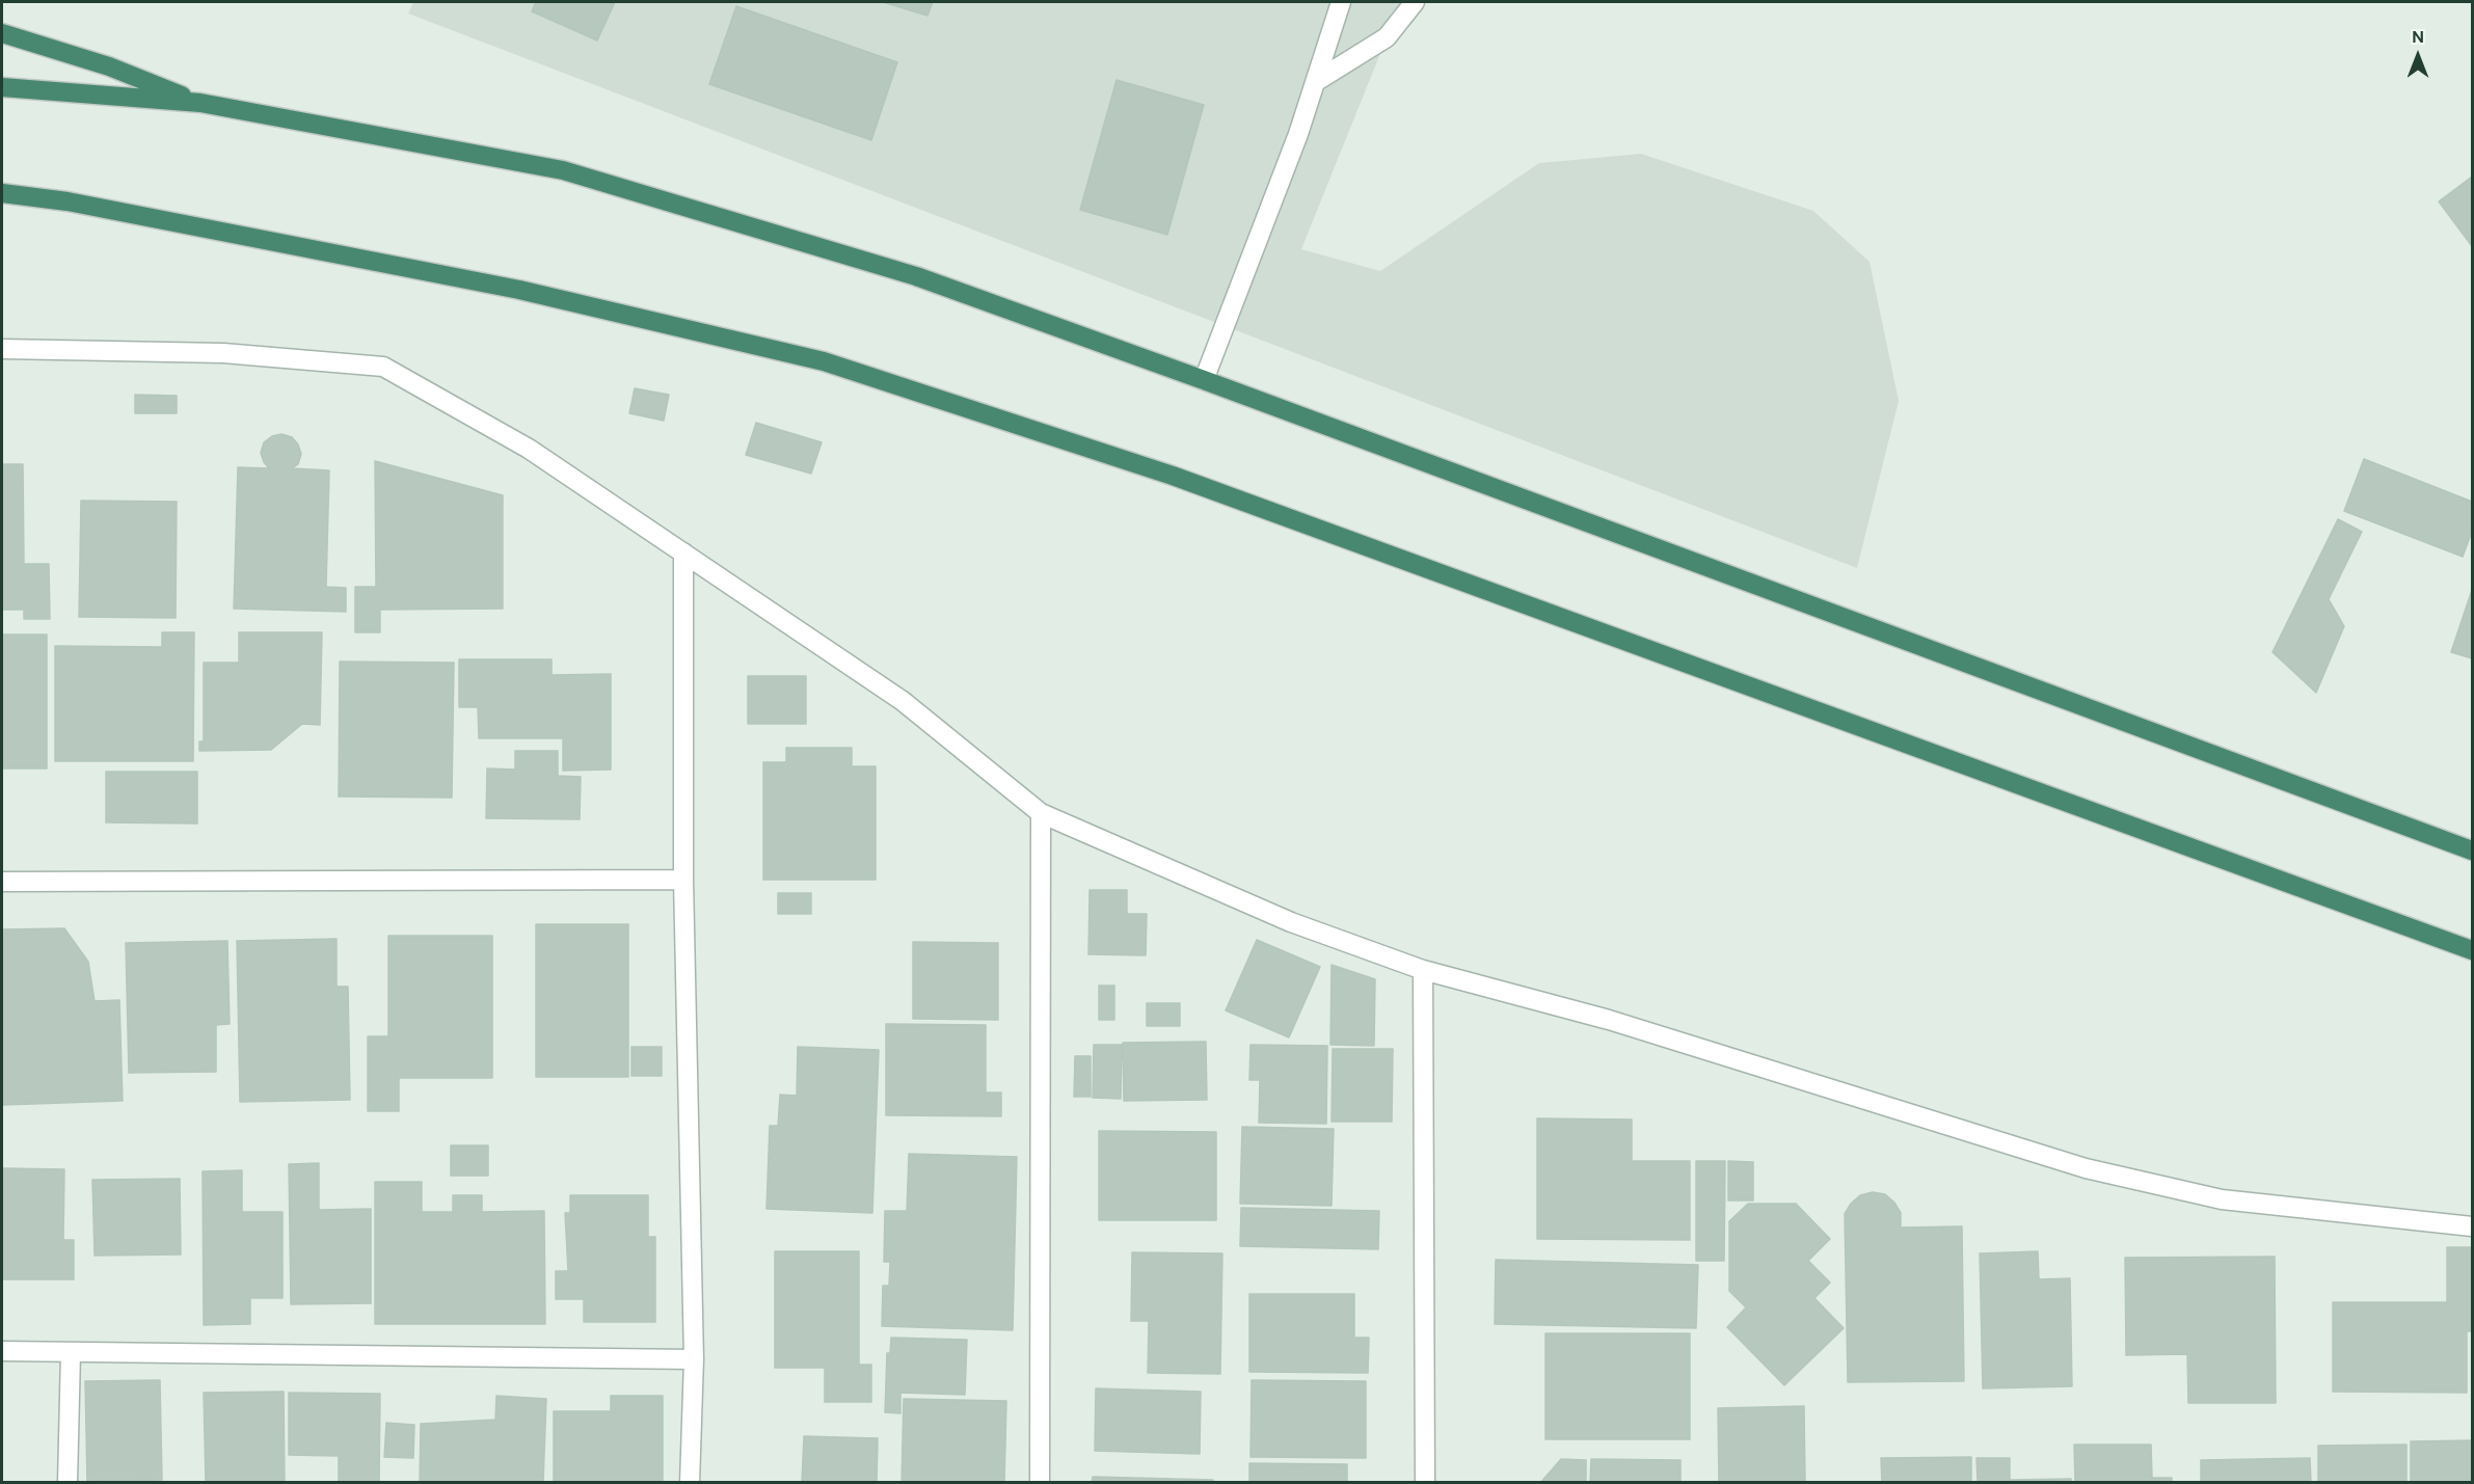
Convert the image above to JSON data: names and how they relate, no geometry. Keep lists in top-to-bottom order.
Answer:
{
  "north": "top"
}
